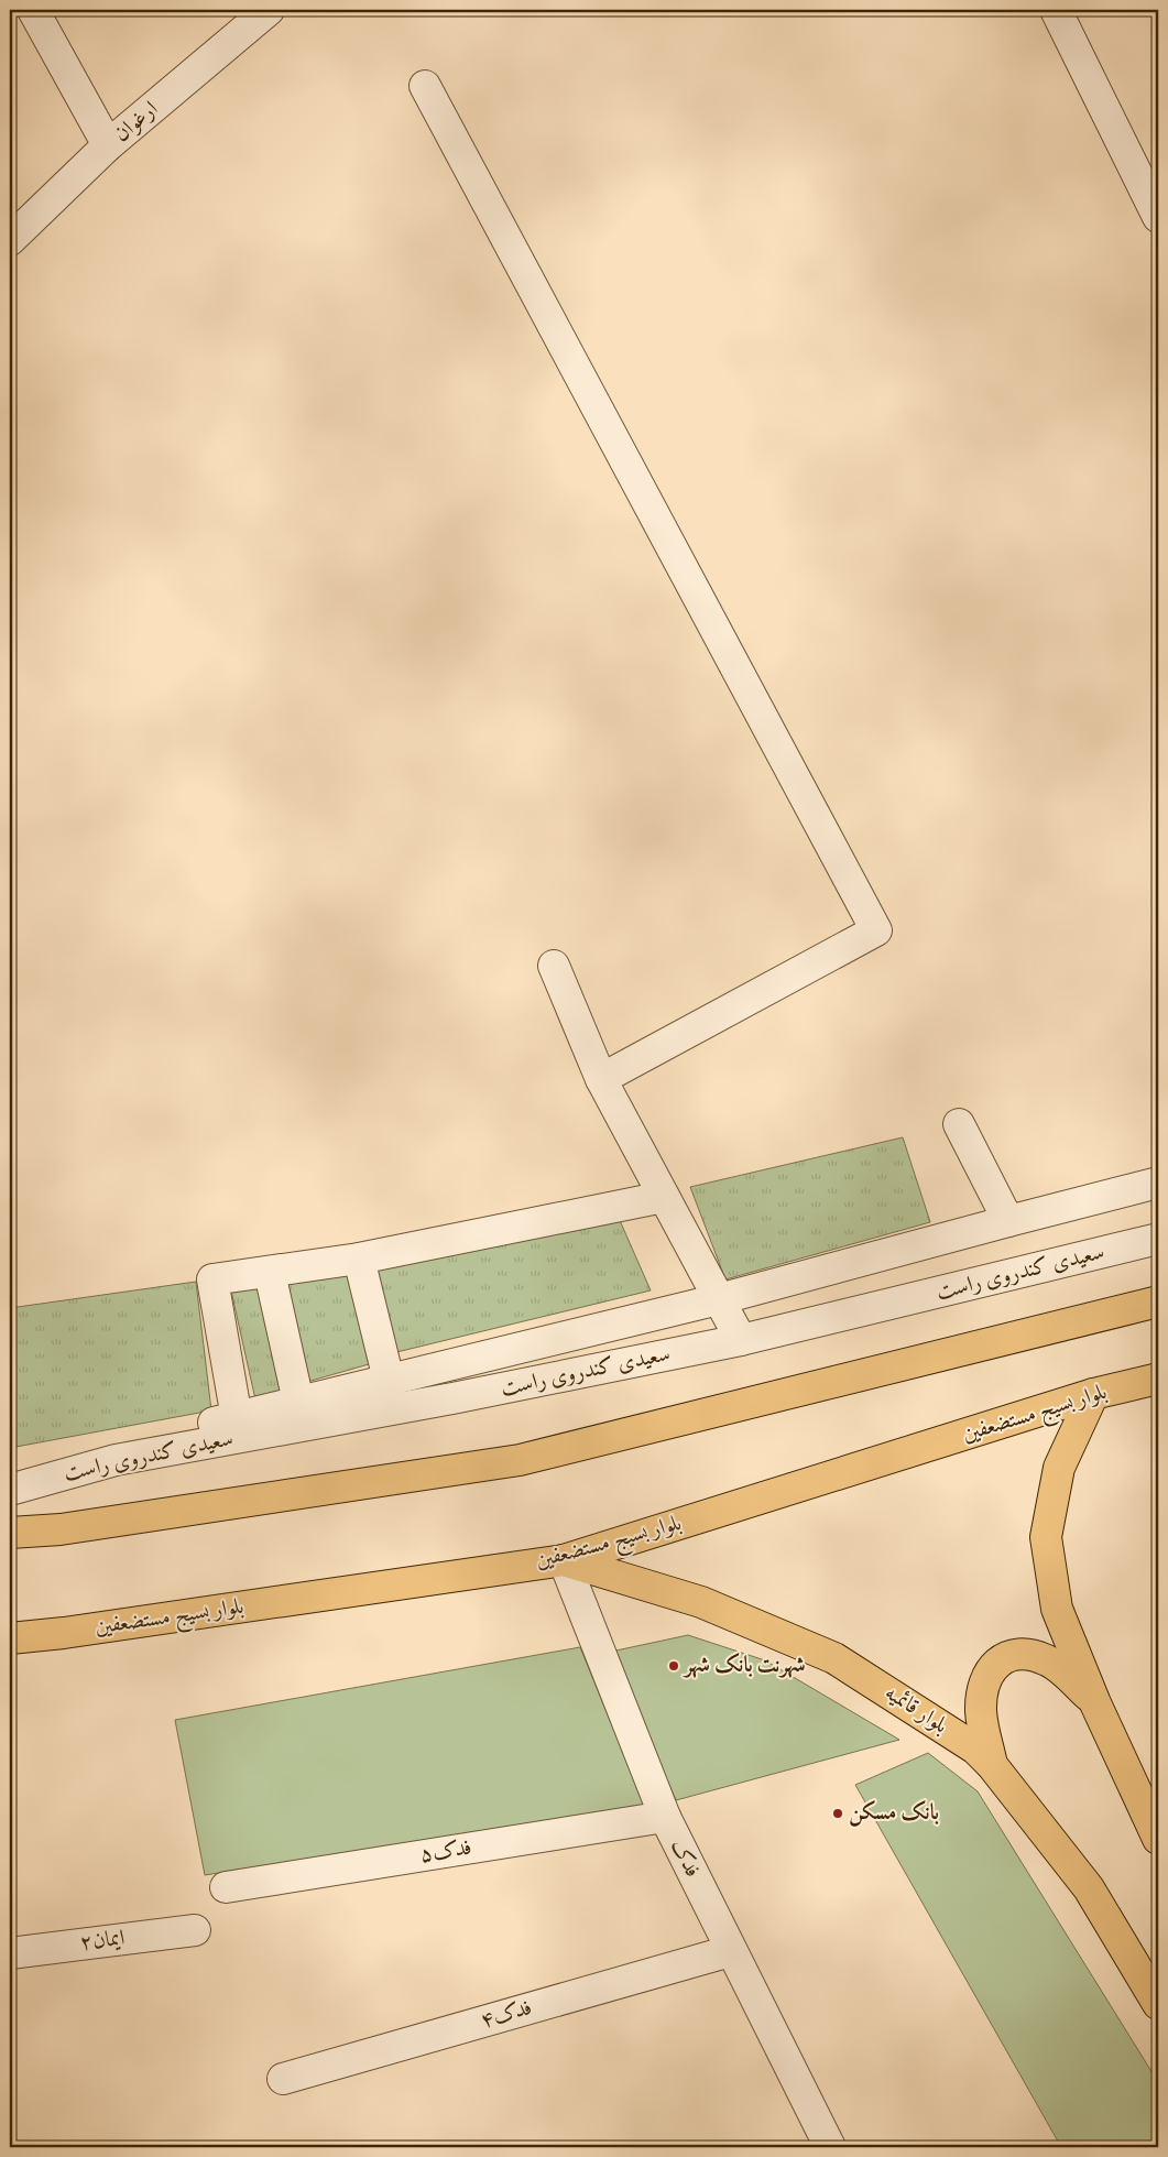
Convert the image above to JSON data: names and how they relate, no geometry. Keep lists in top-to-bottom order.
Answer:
{
  "streets": {
    "main road": ["بلوار بسیج مستضعفین", "بلوار قائمیه"],
    "street": [
      "ارغوان",
      "سعیدی کندروی راست",
      "فدک۵",
      "فدک",
      "ایمان۲",
      "فدک۴"
    ]
  },
  "crossings": [
    ["بلوار بسیج مستضعفین", "بلوار قائمیه"],
    ["بلوار بسیج مستضعفین", "فدک"],
    ["بلوار قائمیه", "فدک"],
    ["فدک۵", "فدک"],
    ["فدک", "فدک۴"]
  ],
  "places": ["شهرنت بانک شهر", "بانک مسکن"]
}
